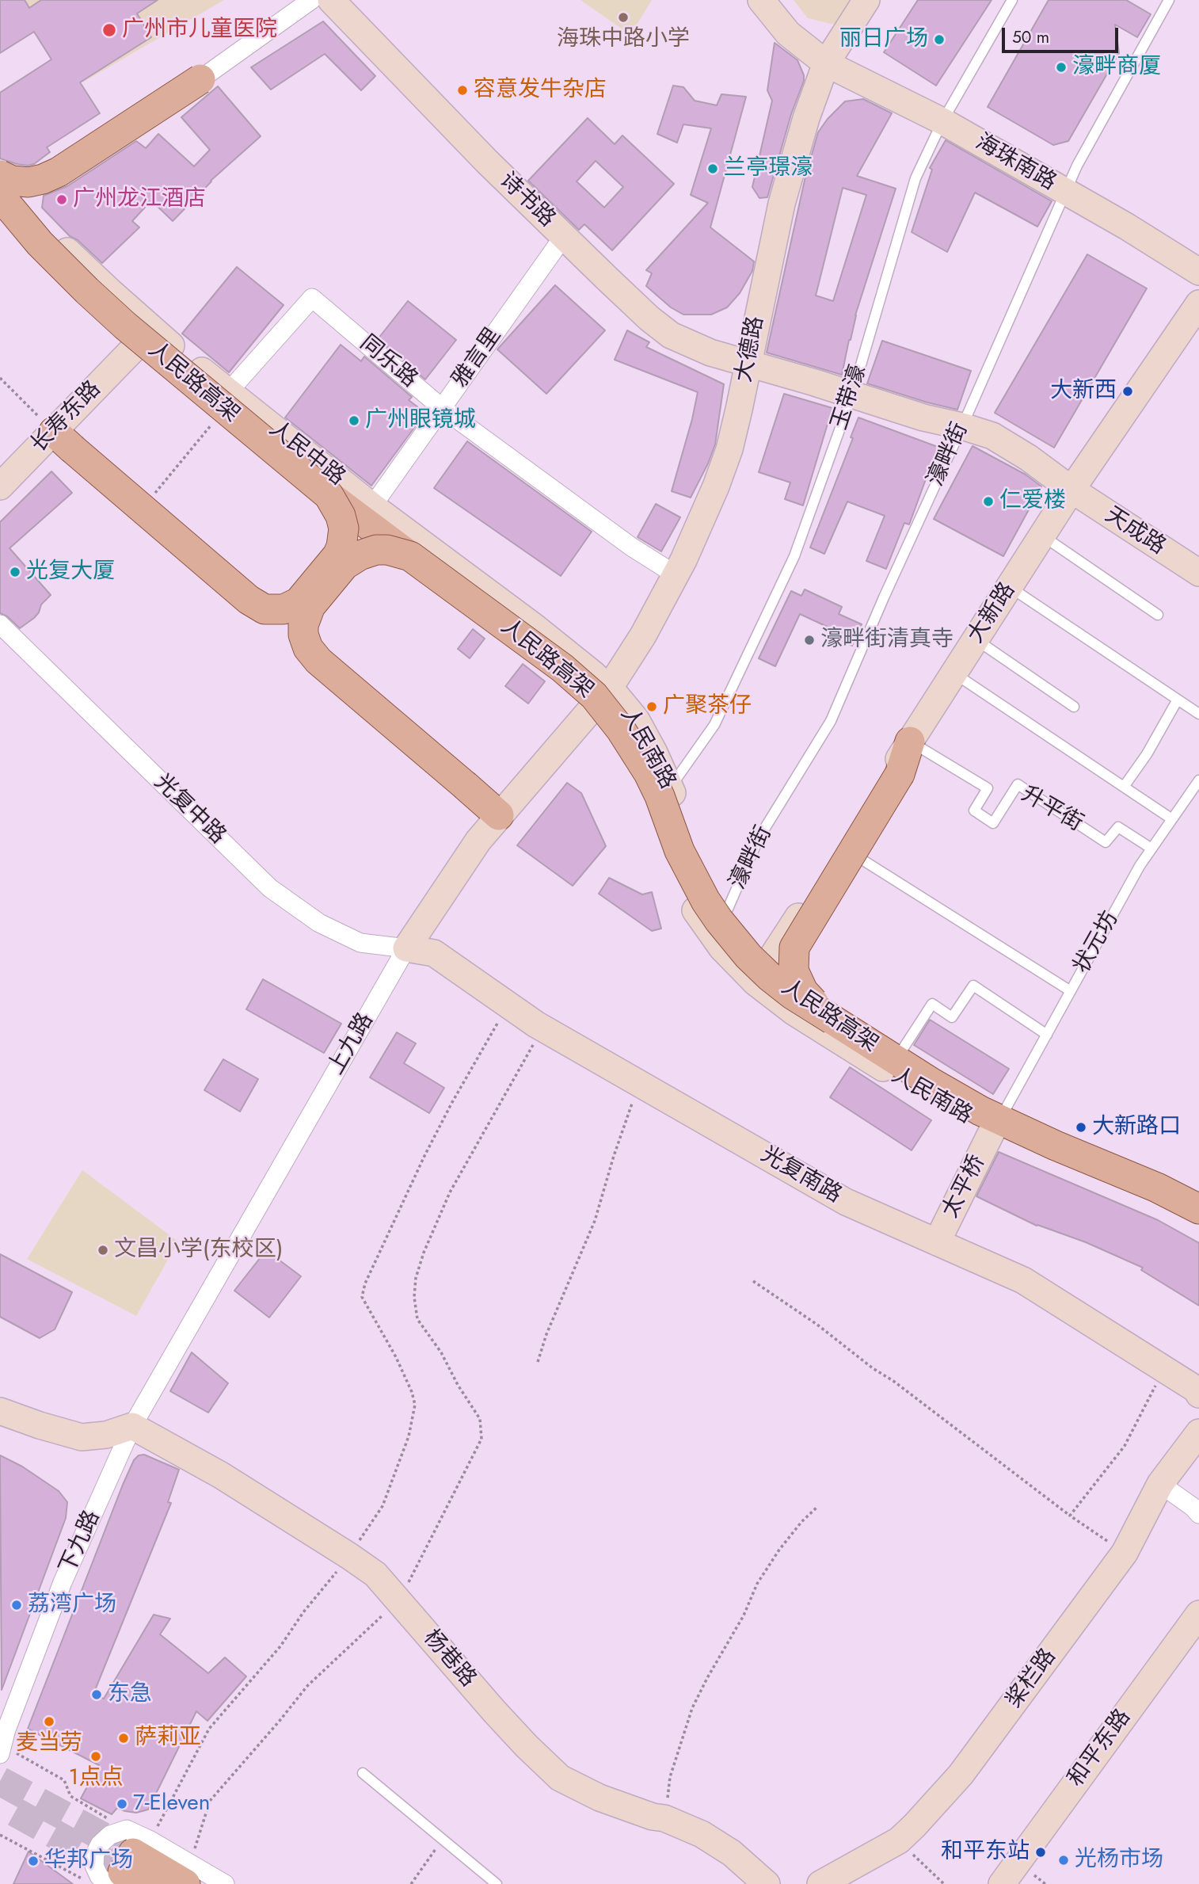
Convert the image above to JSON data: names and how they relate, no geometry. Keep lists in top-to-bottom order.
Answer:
{
  "streets": {
    "main road": ["人民路高架"],
    "street": [
      "海珠南路",
      "诗书路",
      "大德路",
      "雅言里",
      "同乐路",
      "长寿东路",
      "人民中路",
      "天成路",
      "大新路",
      "人民南路",
      "光复中路",
      "上九路",
      "光复南路",
      "太平桥",
      "下九路",
      "杨巷路",
      "桨栏路",
      "和平东路"
    ],
    "lane": [
      "玉带濠",
      "濠畔街",
      "升平街",
      "状元坊"
    ]
  },
  "crossings": [
    ["海珠南路", "大德路"],
    ["海珠南路", "玉带濠"],
    ["海珠南路", "濠畔街"],
    ["诗书路", "大德路"],
    ["诗书路", "雅言里"],
    ["诗书路", "玉带濠"],
    ["诗书路", "濠畔街"],
    ["诗书路", "天成路"],
    ["大德路", "同乐路"],
    ["大德路", "人民中路"],
    ["大德路", "人民南路"],
    ["大德路", "上九路"],
    ["雅言里", "同乐路"],
    ["雅言里", "人民中路"],
    ["同乐路", "人民中路"],
    ["玉带濠", "人民南路"],
    ["长寿东路", "人民中路"],
    ["人民中路", "人民南路"],
    ["人民中路", "上九路"],
    ["濠畔街", "天成路"],
    ["濠畔街", "人民南路"],
    ["天成路", "大新路"],
    ["大新路", "人民南路"],
    ["大新路", "升平街"],
    ["人民南路", "状元坊"],
    ["人民南路", "上九路"],
    ["人民南路", "太平桥"],
    ["光复中路", "上九路"],
    ["光复中路", "光复南路"],
    ["升平街", "状元坊"],
    ["状元坊", "太平桥"],
    ["上九路", "光复南路"],
    ["上九路", "下九路"],
    ["上九路", "杨巷路"],
    ["光复南路", "太平桥"],
    ["下九路", "杨巷路"]
  ],
  "places": [
    "海珠中路小学",
    "广州市儿童医院",
    "丽日广场",
    "濠畔商厦",
    "容意发牛杂店",
    "兰亭璟濠",
    "广州龙江酒店",
    "大新西",
    "广州眼镜城",
    "仁爱楼",
    "光复大厦",
    "濠畔街清真寺",
    "广聚茶仔",
    "大新路口",
    "文昌小学(东校区)",
    "荔湾广场",
    "东急",
    "麦当劳",
    "萨莉亚",
    "1点点",
    "7-Eleven",
    "和平东站",
    "光杨市场",
    "华邦广场"
  ],
  "scale_bar": "50 m"
}
